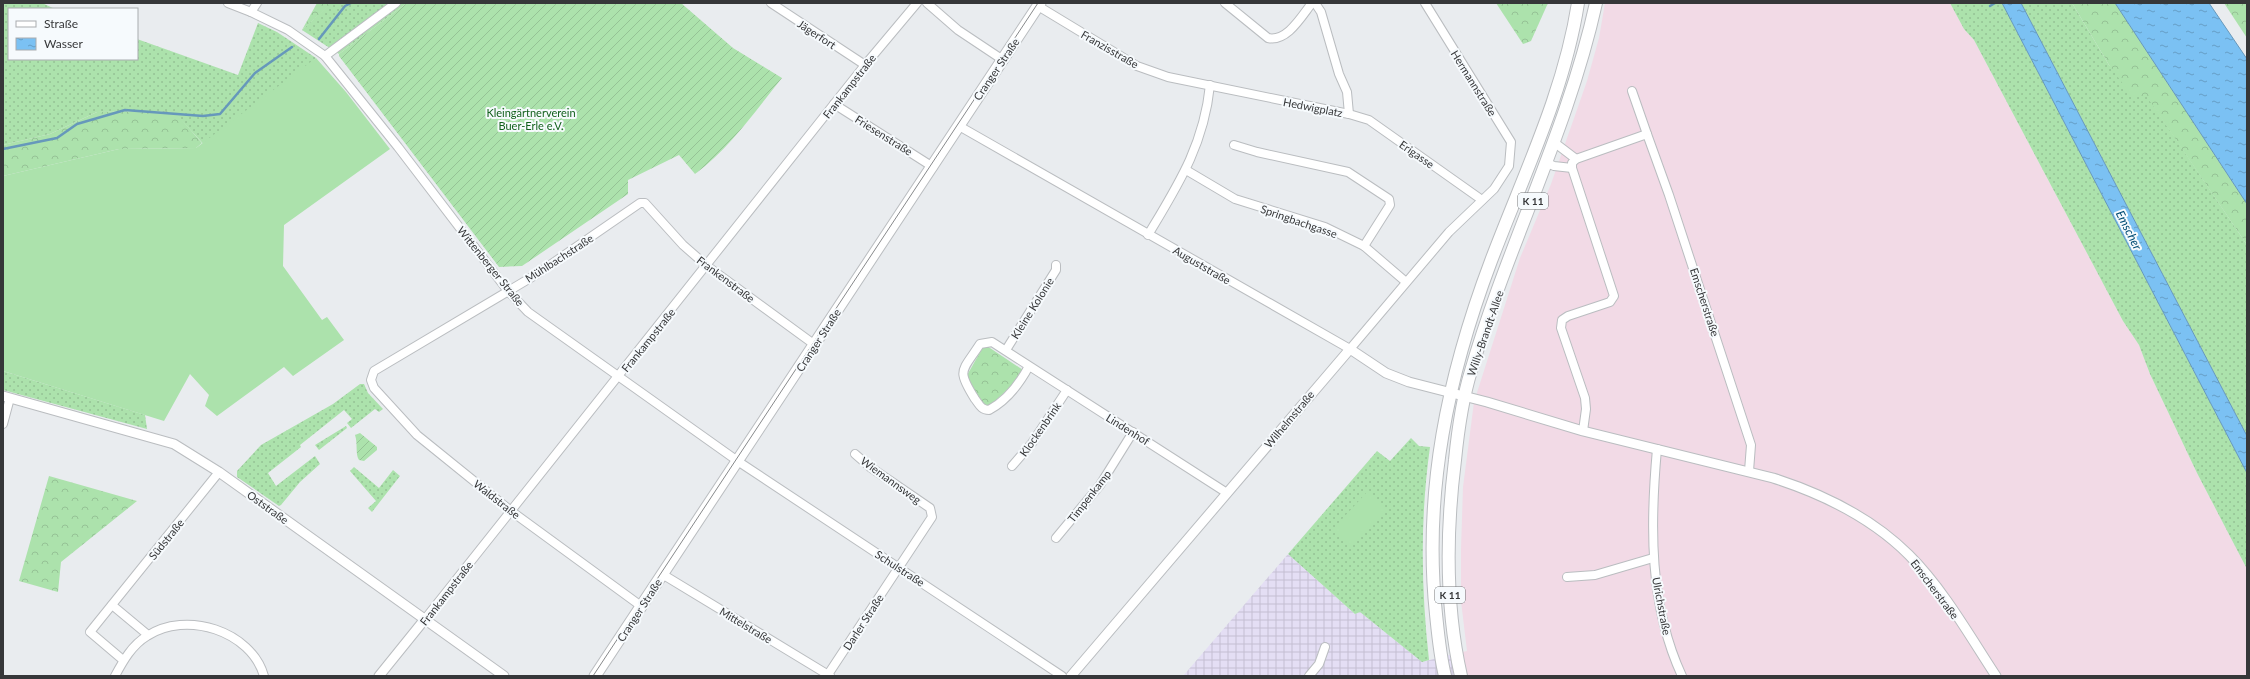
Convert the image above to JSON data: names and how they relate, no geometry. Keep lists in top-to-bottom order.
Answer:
{
  "streets": {
    "main road": ["Cranger Straße", "K 11", "Willy-Brandt-Allee"],
    "street": [
      "Jägerfort",
      "Franzisstraße",
      "Hermannstraße",
      "Frankampstraße",
      "Hedwigplatz",
      "Friesenstraße",
      "Erigasse",
      "Springbachgasse",
      "Mühlbachstraße",
      "Auguststraße",
      "Wittenberger Straße",
      "Frankenstraße",
      "Emscherstraße",
      "Kleine Kolonie",
      "Wilhelmstraße",
      "Klockenbrink",
      "Lindenhof",
      "Wiemannsweg",
      "Timpenkamp",
      "Waldstraße",
      "Oststraße",
      "Südstraße",
      "Schulstraße",
      "Ulrichstraße",
      "Darler Straße",
      "Mittelstraße"
    ]
  },
  "crossings": [
    ["Jägerfort", "Frankampstraße"],
    ["Franzisstraße", "Cranger Straße"],
    ["Franzisstraße", "Hedwigplatz"],
    ["Cranger Straße", "Friesenstraße"],
    ["Cranger Straße", "Auguststraße"],
    ["Cranger Straße", "Wittenberger Straße"],
    ["Cranger Straße", "Frankenstraße"],
    ["Cranger Straße", "Waldstraße"],
    ["Cranger Straße", "Schulstraße"],
    ["Cranger Straße", "Mittelstraße"],
    ["Hermannstraße", "Wilhelmstraße"],
    ["Frankampstraße", "Friesenstraße"],
    ["Frankampstraße", "Wittenberger Straße"],
    ["Frankampstraße", "Frankenstraße"],
    ["Frankampstraße", "Waldstraße"],
    ["Frankampstraße", "Oststraße"],
    ["Hedwigplatz", "Erigasse"],
    ["Erigasse", "Wilhelmstraße"],
    ["Springbachgasse", "Wilhelmstraße"],
    ["Mühlbachstraße", "Wittenberger Straße"],
    ["Mühlbachstraße", "Frankenstraße"],
    ["Mühlbachstraße", "Waldstraße"],
    ["Auguststraße", "Emscherstraße"],
    ["Auguststraße", "Willy-Brandt-Allee"],
    ["Auguststraße", "Wilhelmstraße"],
    ["Wittenberger Straße", "Schulstraße"],
    ["Emscherstraße", "Willy-Brandt-Allee"],
    ["Emscherstraße", "Ulrichstraße"],
    ["Kleine Kolonie", "Lindenhof"],
    ["Wilhelmstraße", "Lindenhof"],
    ["Klockenbrink", "Lindenhof"],
    ["Lindenhof", "Timpenkamp"],
    ["Wiemannsweg", "Schulstraße"],
    ["Wiemannsweg", "Darler Straße"],
    ["Oststraße", "Südstraße"],
    ["Schulstraße", "Darler Straße"],
    ["Darler Straße", "Mittelstraße"]
  ],
  "water": ["Emscher"],
  "parks": ["Kleingärtnerverein Buer-Erle e.V."],
  "legend": ["Straße", "Wasser"]
}
